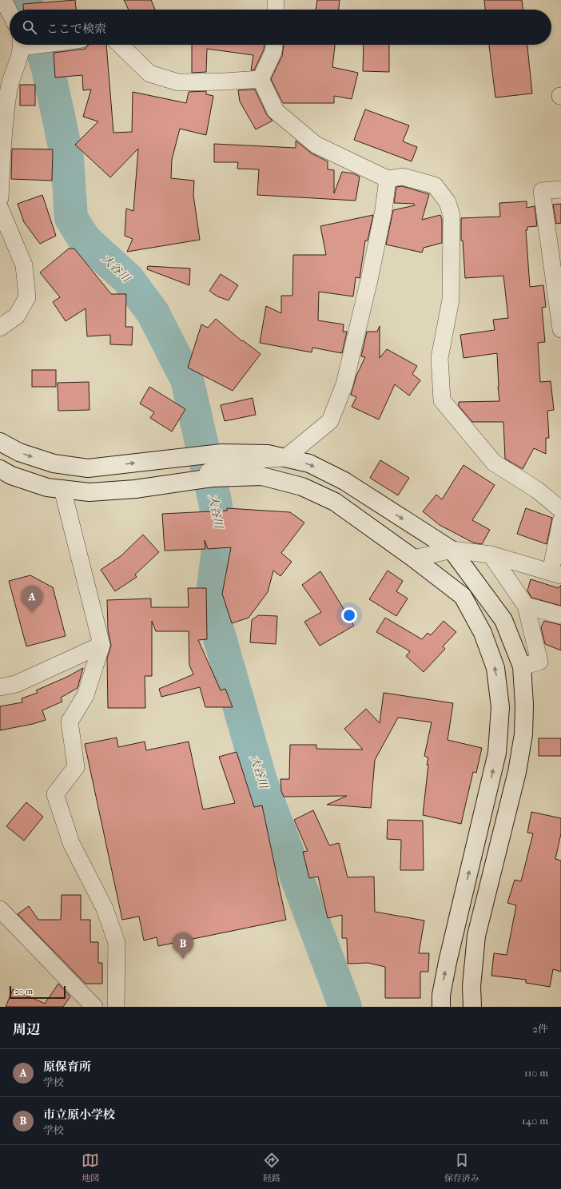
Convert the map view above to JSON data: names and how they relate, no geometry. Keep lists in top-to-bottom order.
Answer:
{
  "water": ["大谷川"],
  "scale_bar": "20 m",
  "page": {
    "search": "ここで検索",
    "pins": ["A", "B"],
    "scale": "20 m",
    "heading": ["周辺", "2件"],
    "list": [
      {
        "mark": "A",
        "name": "原保育所",
        "note": "学校",
        "value": "110 m"
      },
      {
        "mark": "B",
        "name": "市立原小学校",
        "note": "学校",
        "value": "140 m"
      }
    ],
    "nav": ["地図", "経路", "保存済み"]
  }
}
